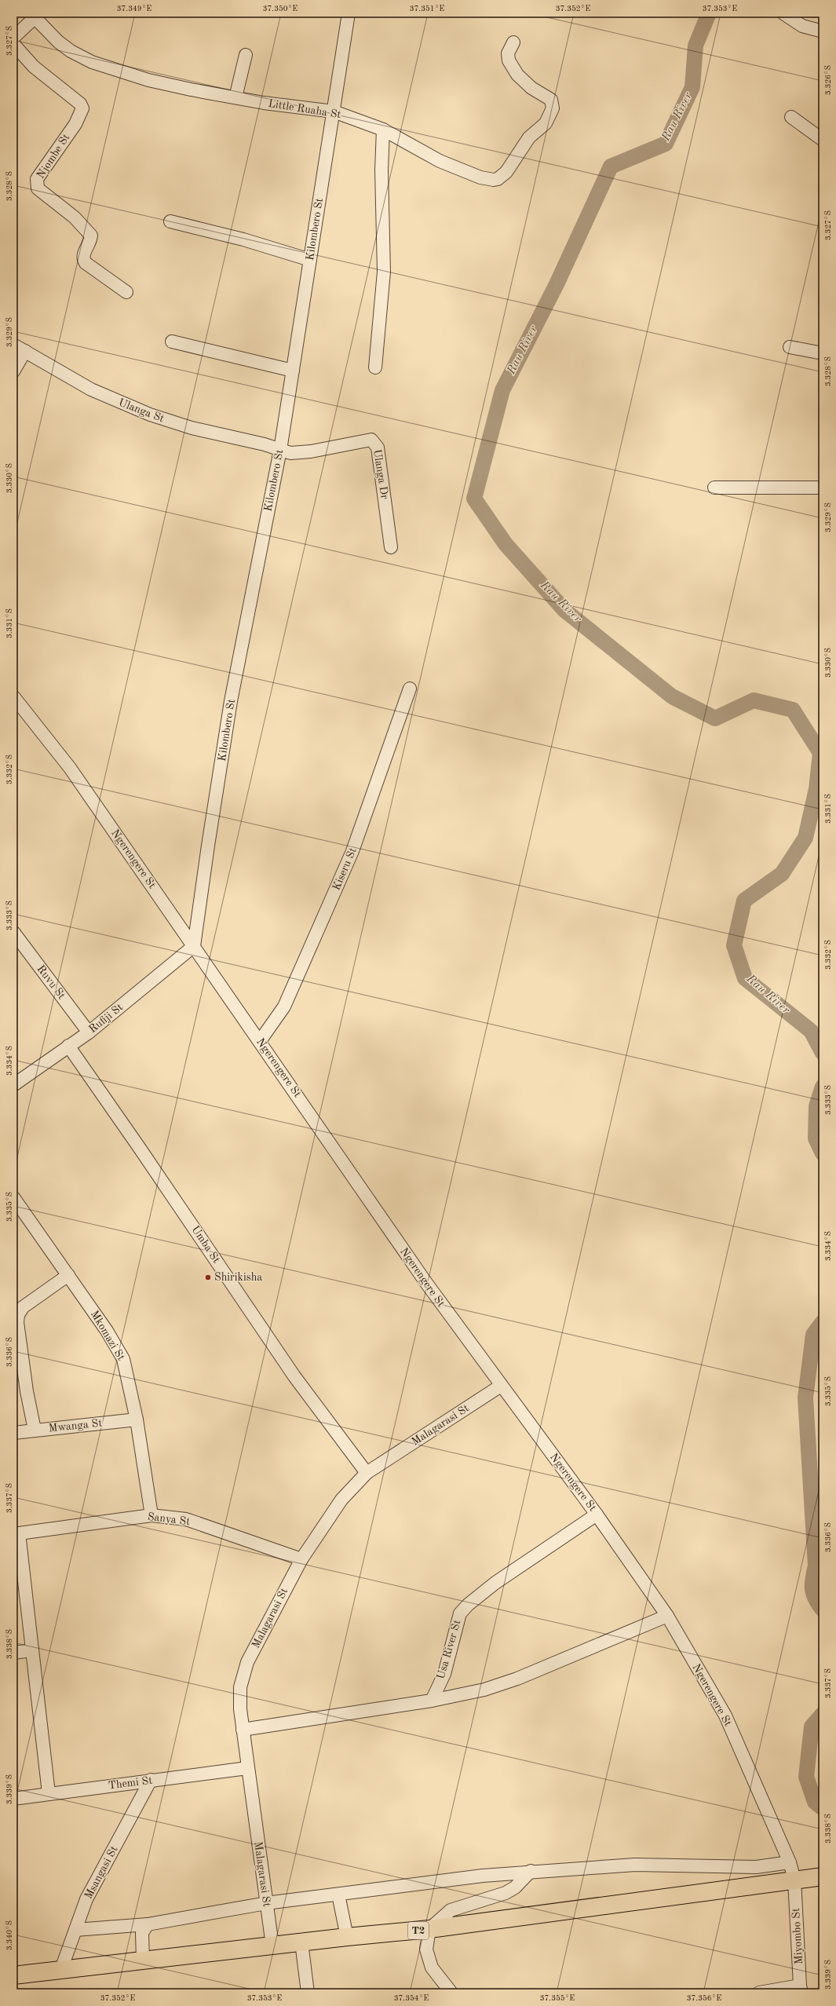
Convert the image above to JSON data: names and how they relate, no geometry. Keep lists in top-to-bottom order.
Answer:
{
  "streets": {
    "highway": ["T2"],
    "street": [
      "Little Ruaha St",
      "Njombe St",
      "Kilombero St",
      "Ulanga St",
      "Ulanga Dr",
      "Ngerengere St",
      "Kiseru St",
      "Ruvu St",
      "Rufiji St",
      "Umba St",
      "Mkomazi St",
      "Malagarasi St",
      "Mwanga St",
      "Sanya St",
      "Usa River St",
      "Themi St",
      "Msangasi St",
      "Miyombo St"
    ]
  },
  "crossings": [
    ["Little Ruaha St", "Kilombero St"],
    ["Kilombero St", "Ulanga St"],
    ["Kilombero St", "Ulanga Dr"],
    ["Kilombero St", "Ngerengere St"],
    ["Kilombero St", "Rufiji St"],
    ["Ulanga St", "Ulanga Dr"],
    ["Ngerengere St", "Kiseru St"],
    ["Ngerengere St", "Rufiji St"],
    ["Ngerengere St", "Malagarasi St"],
    ["Ngerengere St", "Usa River St"],
    ["Ngerengere St", "T2"],
    ["Ngerengere St", "Miyombo St"],
    ["Ruvu St", "Rufiji St"],
    ["Rufiji St", "Umba St"],
    ["Umba St", "Malagarasi St"],
    ["Mkomazi St", "Mwanga St"],
    ["Mkomazi St", "Sanya St"],
    ["Malagarasi St", "Sanya St"],
    ["Malagarasi St", "Themi St"],
    ["Malagarasi St", "T2"],
    ["Themi St", "Msangasi St"],
    ["Msangasi St", "T2"],
    ["T2", "Miyombo St"]
  ],
  "water": ["Rau River"],
  "places": ["Shirikisha"],
  "coordinates": [
    "37.349°E",
    "37.350°E",
    "37.351°E",
    "37.352°E",
    "37.353°E",
    "3.327°S",
    "3.326°S",
    "3.328°S",
    "3.329°S",
    "3.330°S",
    "3.331°S",
    "3.332°S",
    "3.333°S",
    "3.334°S",
    "3.335°S",
    "3.336°S",
    "3.337°S",
    "3.338°S",
    "3.339°S",
    "3.340°S",
    "37.354°E",
    "37.355°E",
    "37.356°E"
  ]
}
